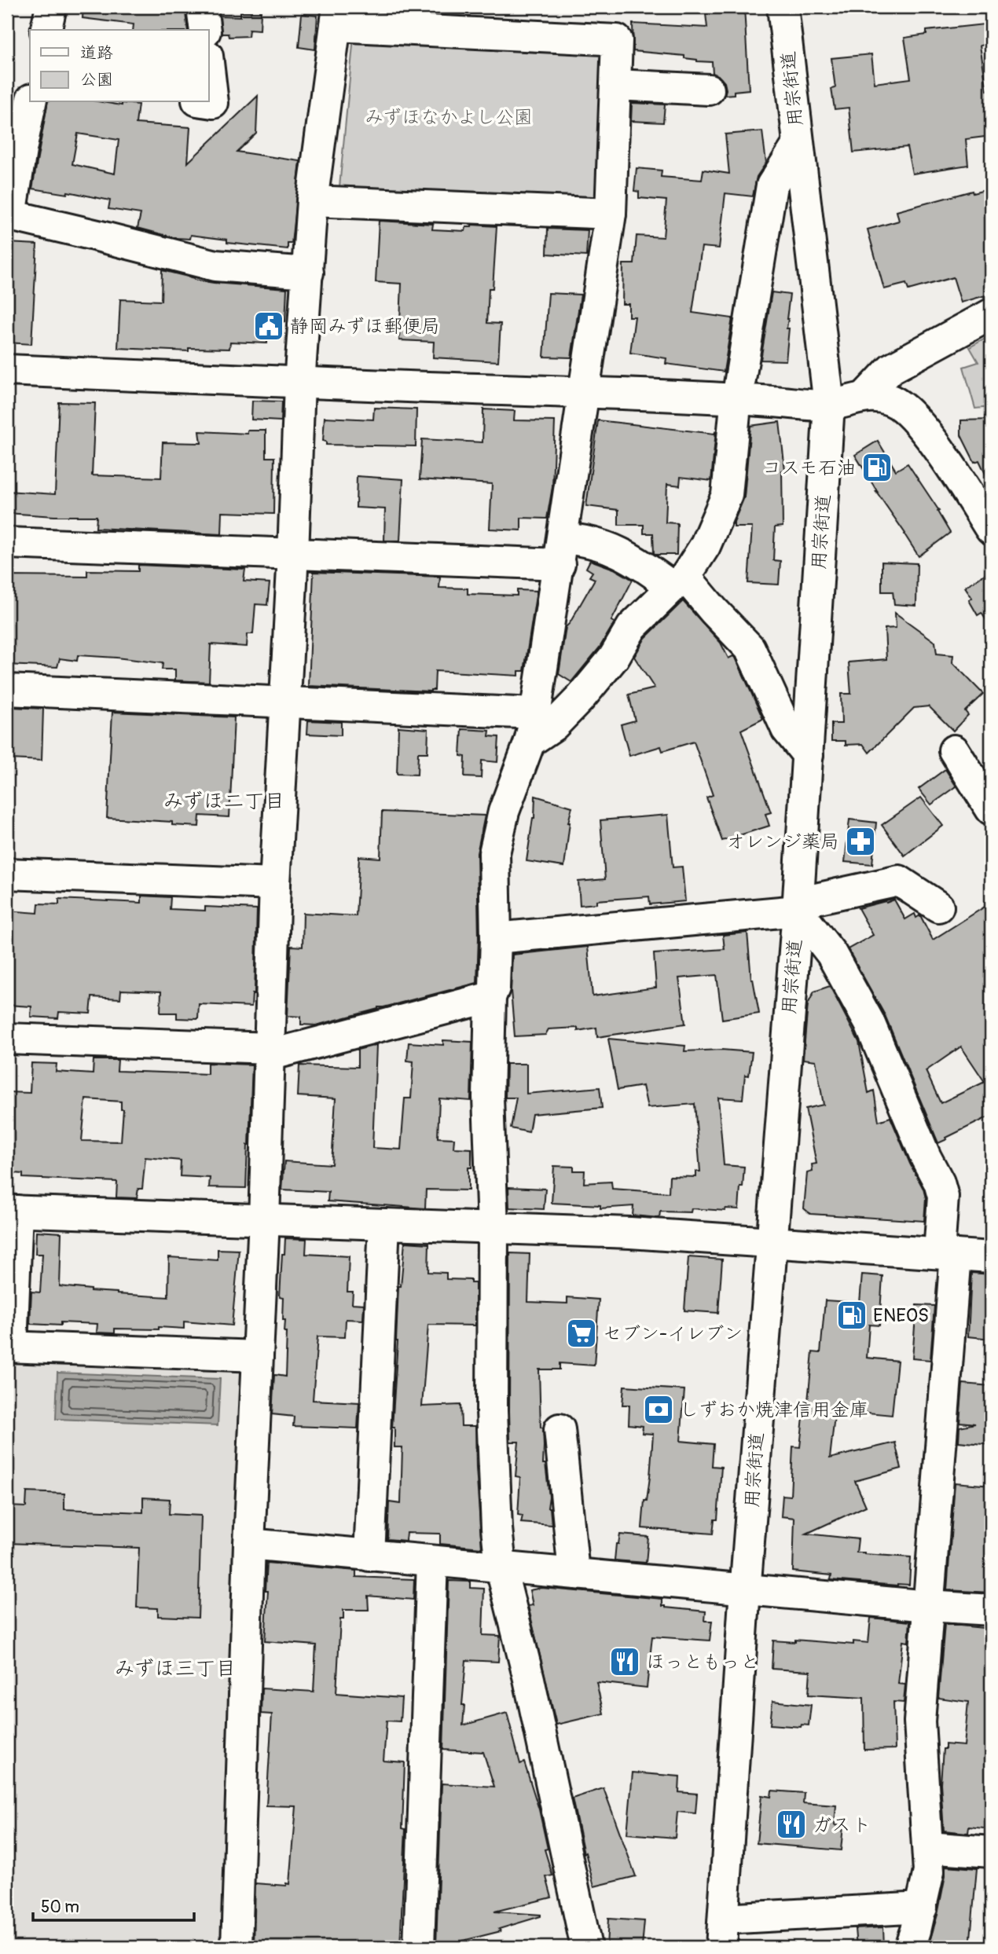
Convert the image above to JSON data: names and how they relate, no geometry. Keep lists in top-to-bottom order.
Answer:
{
  "streets": {
    "street": ["用宗街道"]
  },
  "districts": ["みずほ二丁目", "みずほ三丁目"],
  "parks": ["みずほなかよし公園"],
  "places": {
    "public building": ["静岡みずほ郵便局"],
    "fuel station": ["コスモ石油", "ENEOS"],
    "pharmacy": ["オレンジ薬局"],
    "supermarket": ["セブン-イレブン"],
    "bank": ["しずおか焼津信用金庫"],
    "restaurant": ["ほっともっと", "ガスト"]
  },
  "legend": ["道路", "公園"],
  "scale_bar": "50 m"
}
